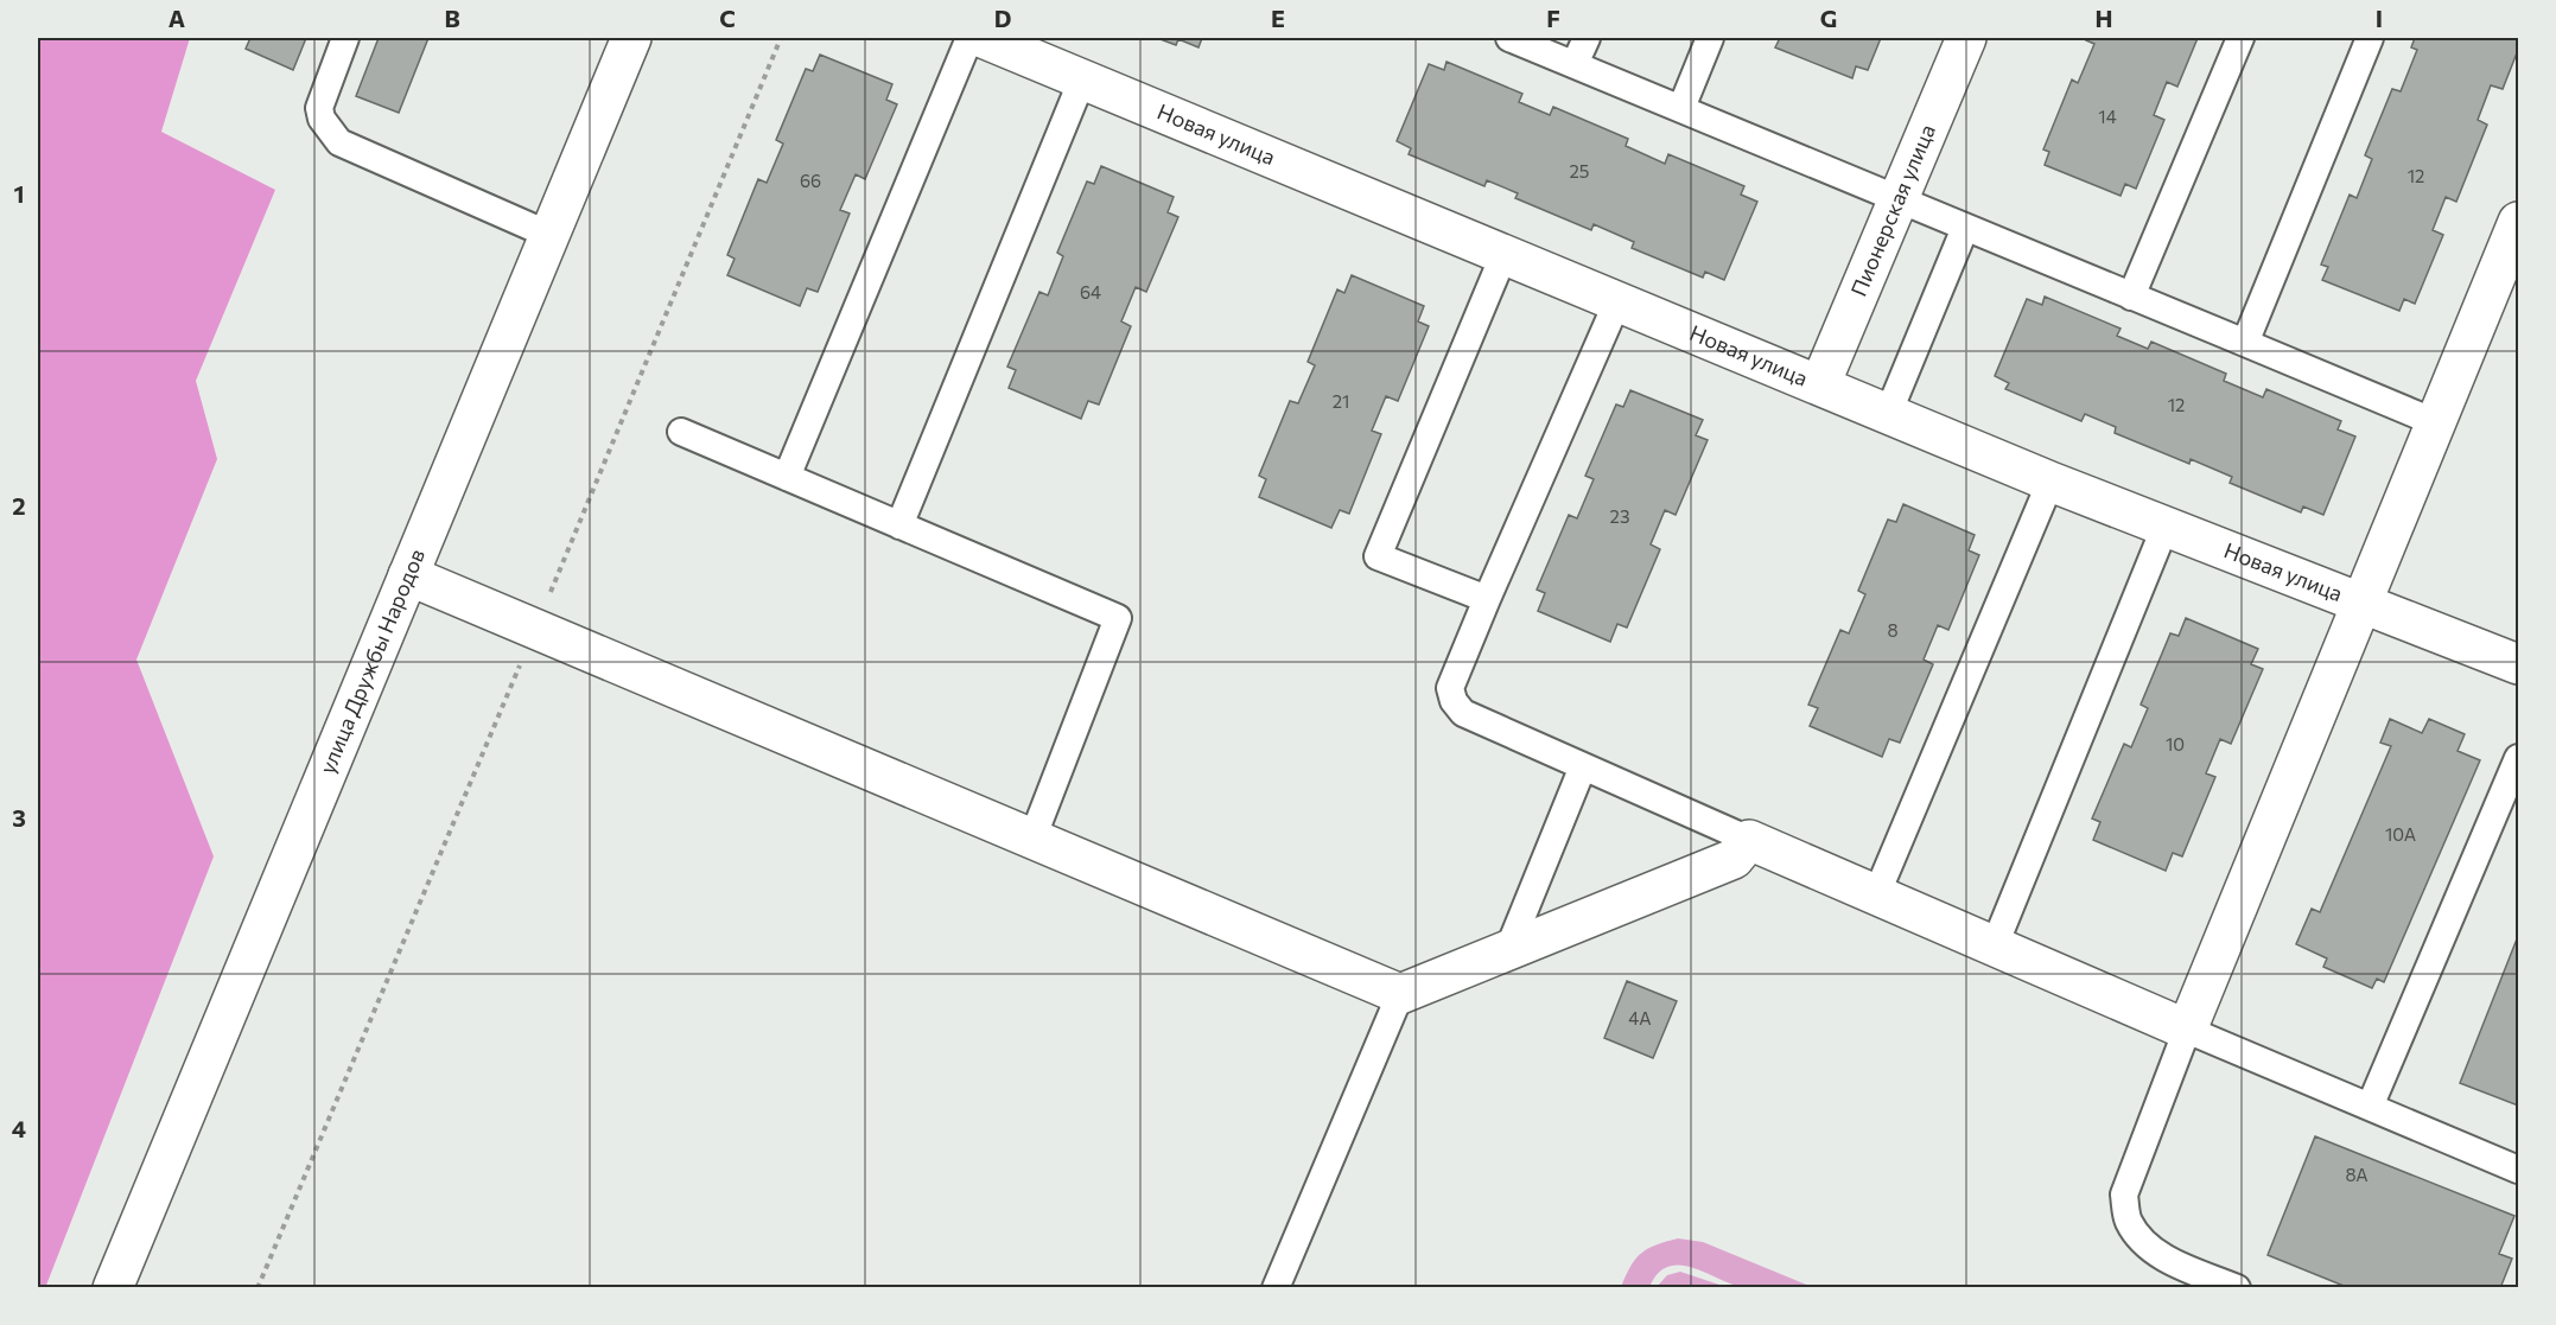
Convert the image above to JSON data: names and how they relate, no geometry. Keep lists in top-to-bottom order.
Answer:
{
  "streets": {
    "street": ["Новая улица", "Пионерская улица", "улица Дружбы Народов"]
  },
  "crossings": [
    ["Новая улица", "Пионерская улица"]
  ],
  "house_numbers": [
    "14",
    "25",
    "12",
    "66",
    "64",
    "21",
    "12",
    "23",
    "8",
    "10",
    "10А",
    "4А",
    "8А"
  ],
  "grid": {
    "columns": [
      "A",
      "B",
      "C",
      "D",
      "E",
      "F",
      "G",
      "H",
      "I"
    ],
    "rows": [
      "1",
      "2",
      "3",
      "4"
    ]
  }
}
